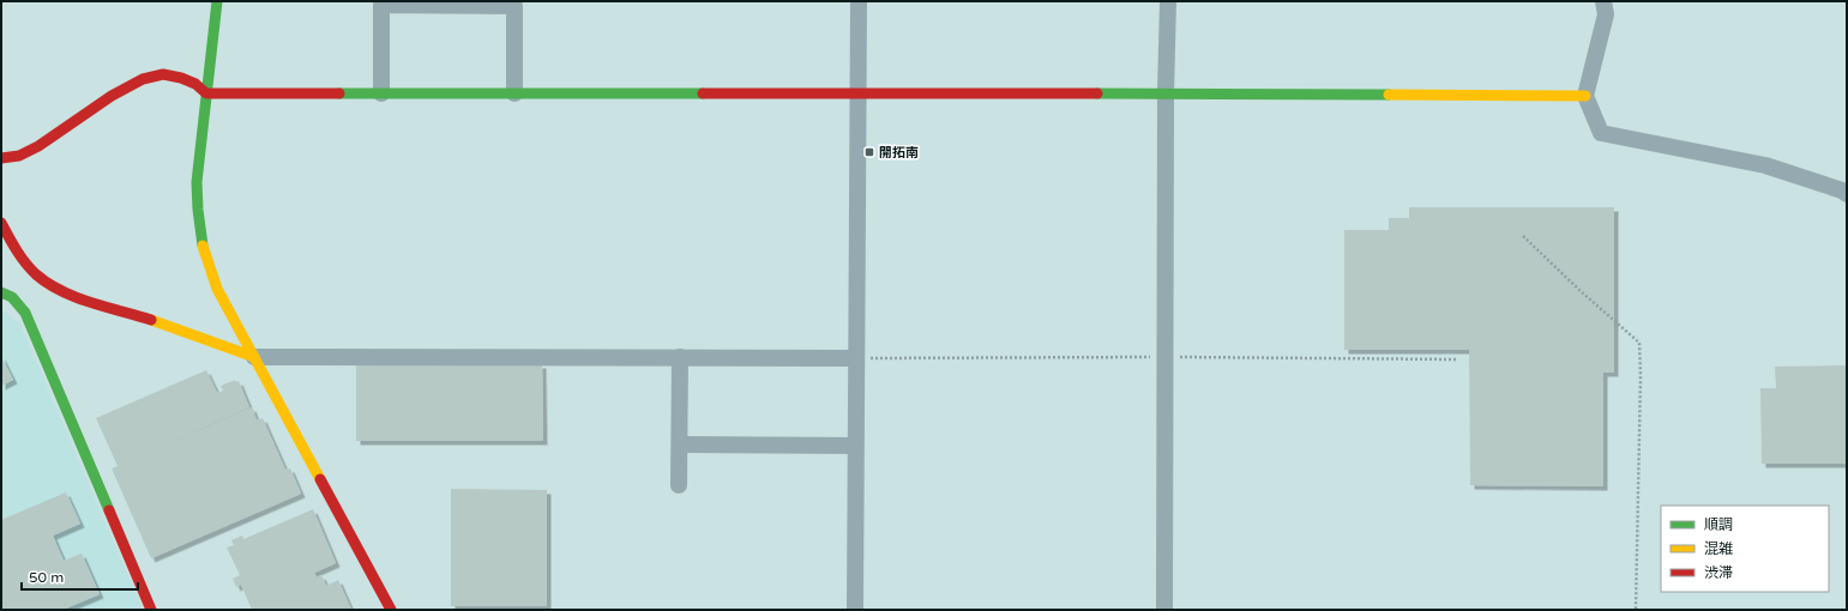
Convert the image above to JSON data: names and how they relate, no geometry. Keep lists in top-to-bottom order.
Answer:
{
  "places": {
    "transit": ["開拓南"]
  },
  "legend": ["順調", "混雑", "渋滞"],
  "scale_bar": "50 m"
}
